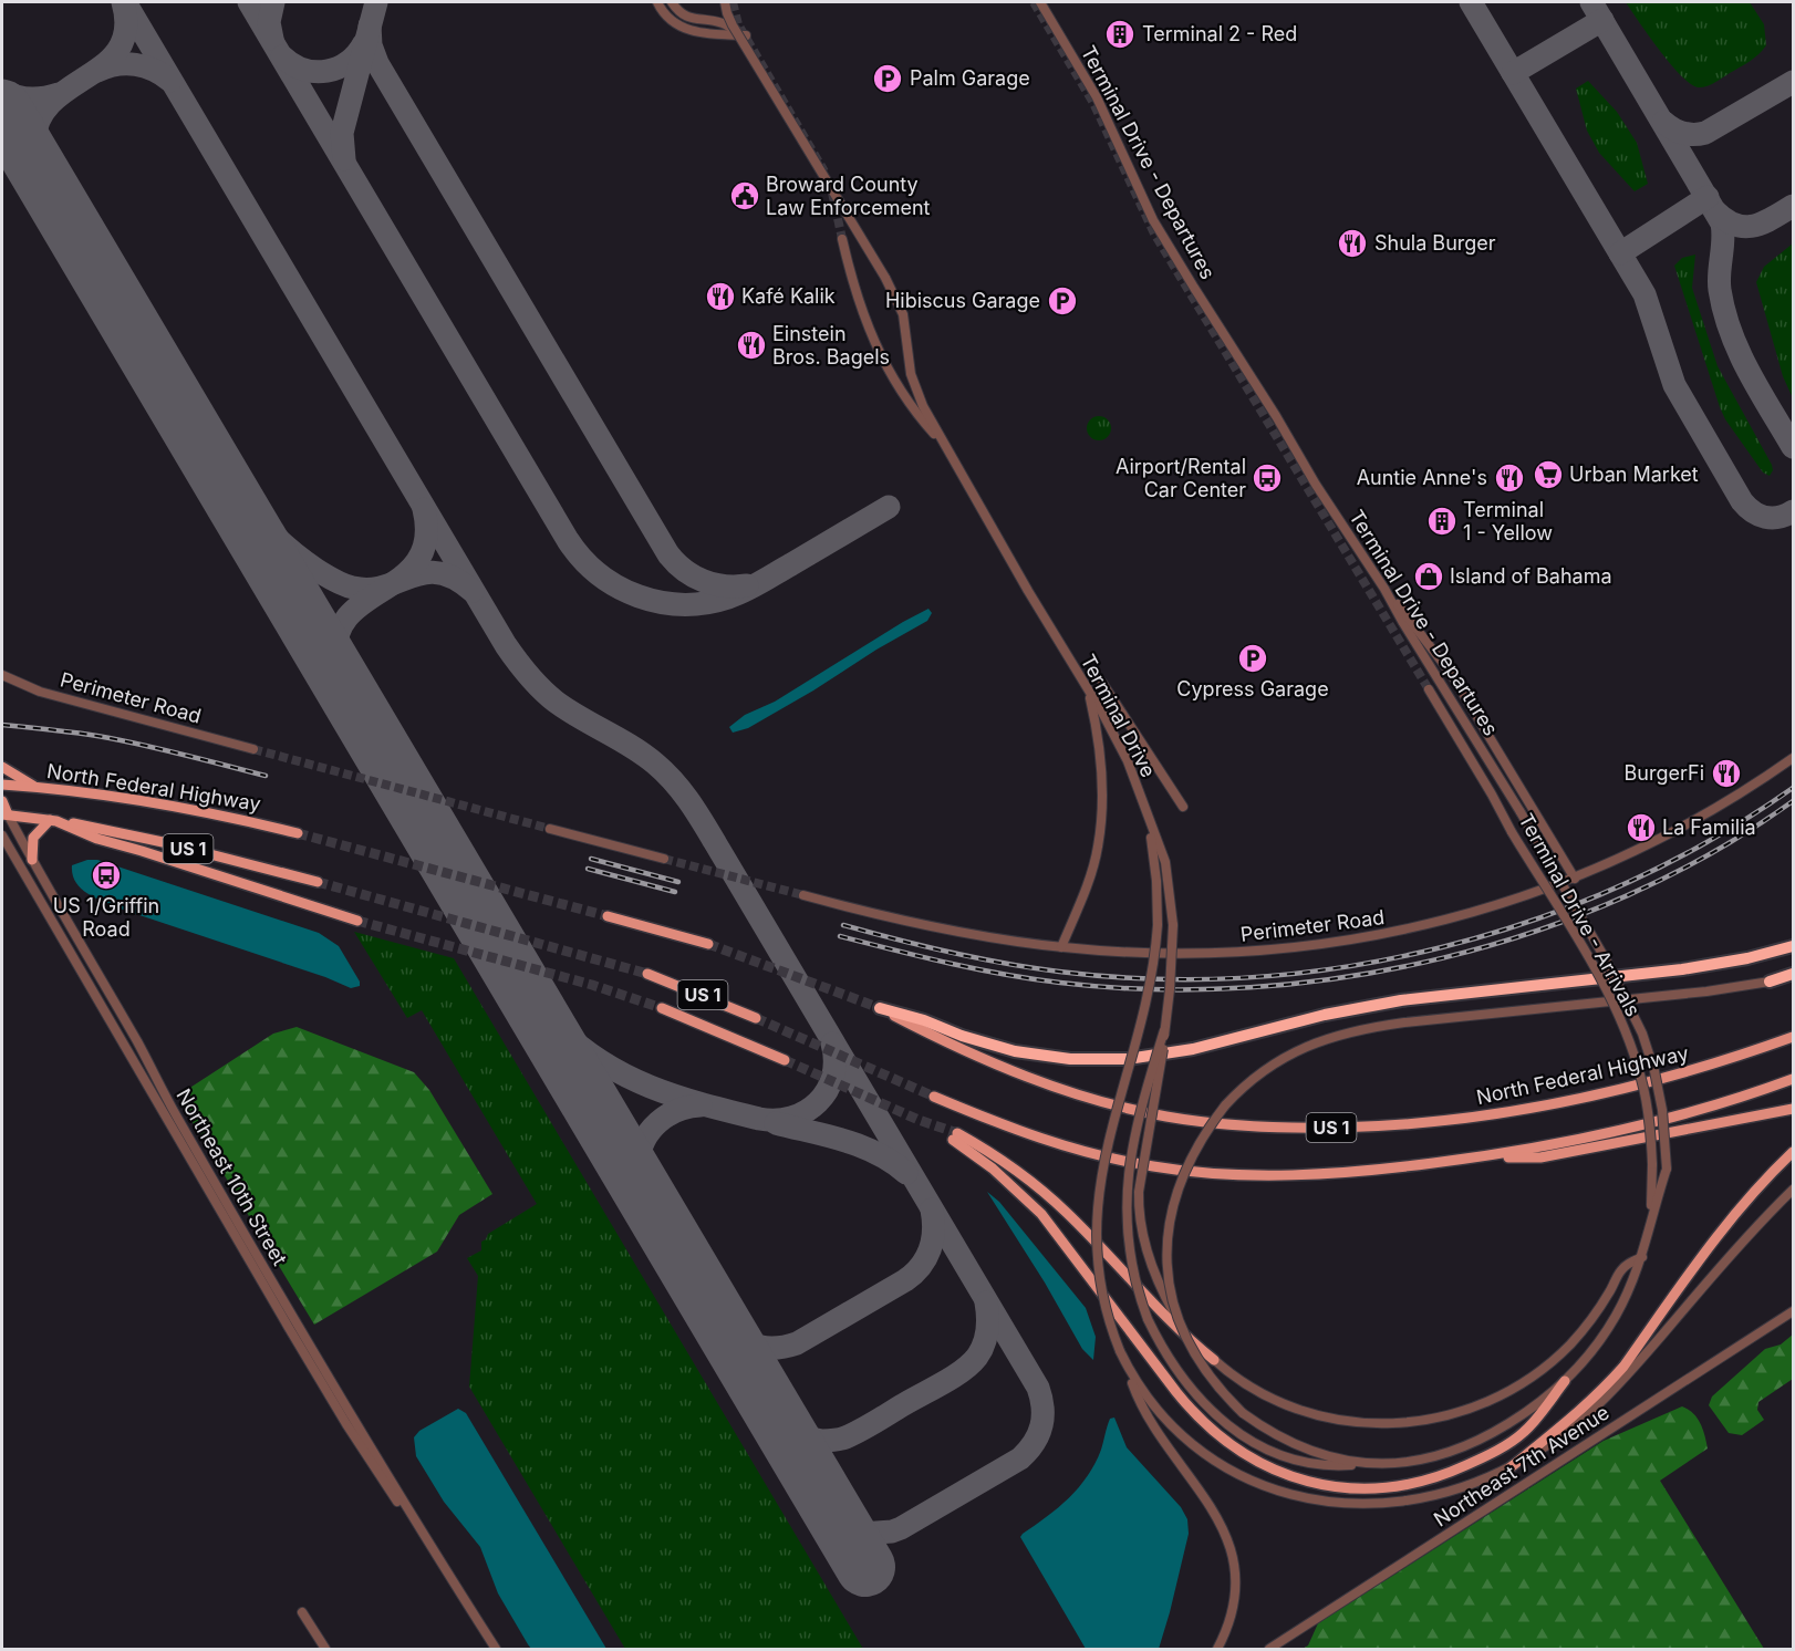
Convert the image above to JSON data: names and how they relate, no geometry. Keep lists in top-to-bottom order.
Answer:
{
  "streets": {
    "main road": ["North Federal Highway", "US 1"],
    "street": [
      "Terminal Drive - Departures",
      "Perimeter Road",
      "Terminal Drive",
      "Terminal Drive - Arrivals",
      "Northeast 10th Street",
      "Northeast 7th Avenue"
    ]
  },
  "crossings": [
    ["Terminal Drive - Departures", "Terminal Drive - Arrivals"],
    ["US 1", "Northeast 10th Street"]
  ],
  "places": {
    "building": ["Terminal 2 - Red", "Terminal 1 - Yellow"],
    "parking": ["Palm Garage", "Hibiscus Garage", "Cypress Garage"],
    "public building": ["Broward County Law Enforcement"],
    "restaurant": [
      "Shula Burger",
      "Kafé Kalik",
      "Einstein Bros. Bagels",
      "Auntie Anne's",
      "BurgerFi",
      "La Familia"
    ],
    "supermarket": ["Urban Market"],
    "bus stop": ["Airport/Rental Car Center", "US 1/Griffin Road"],
    "shop": ["Island of Bahama"]
  }
}
